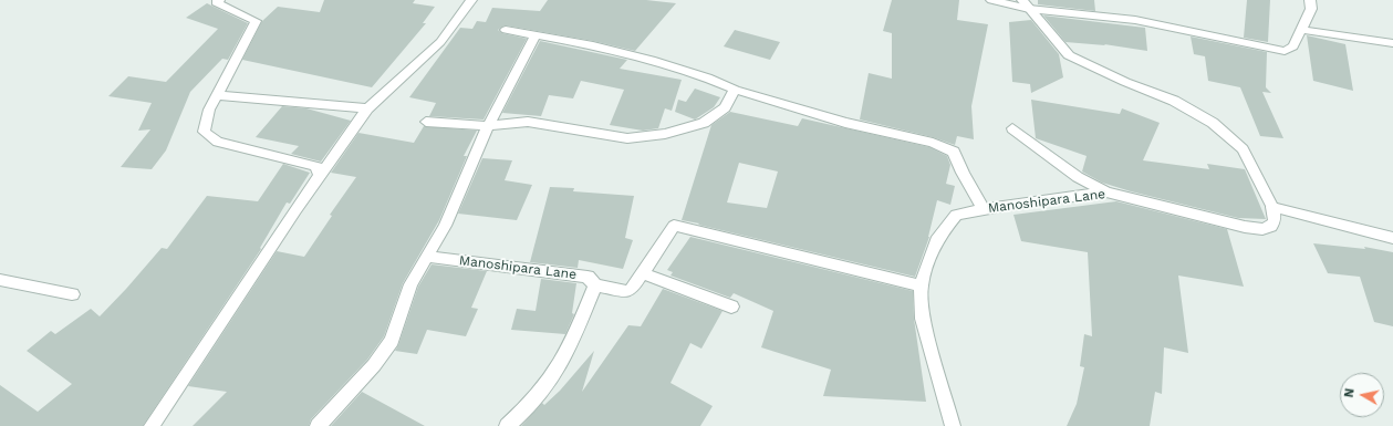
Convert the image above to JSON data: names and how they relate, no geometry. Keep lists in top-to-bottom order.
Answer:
{
  "streets": {
    "street": ["Manoshipara Lane"]
  },
  "north": "left"
}
